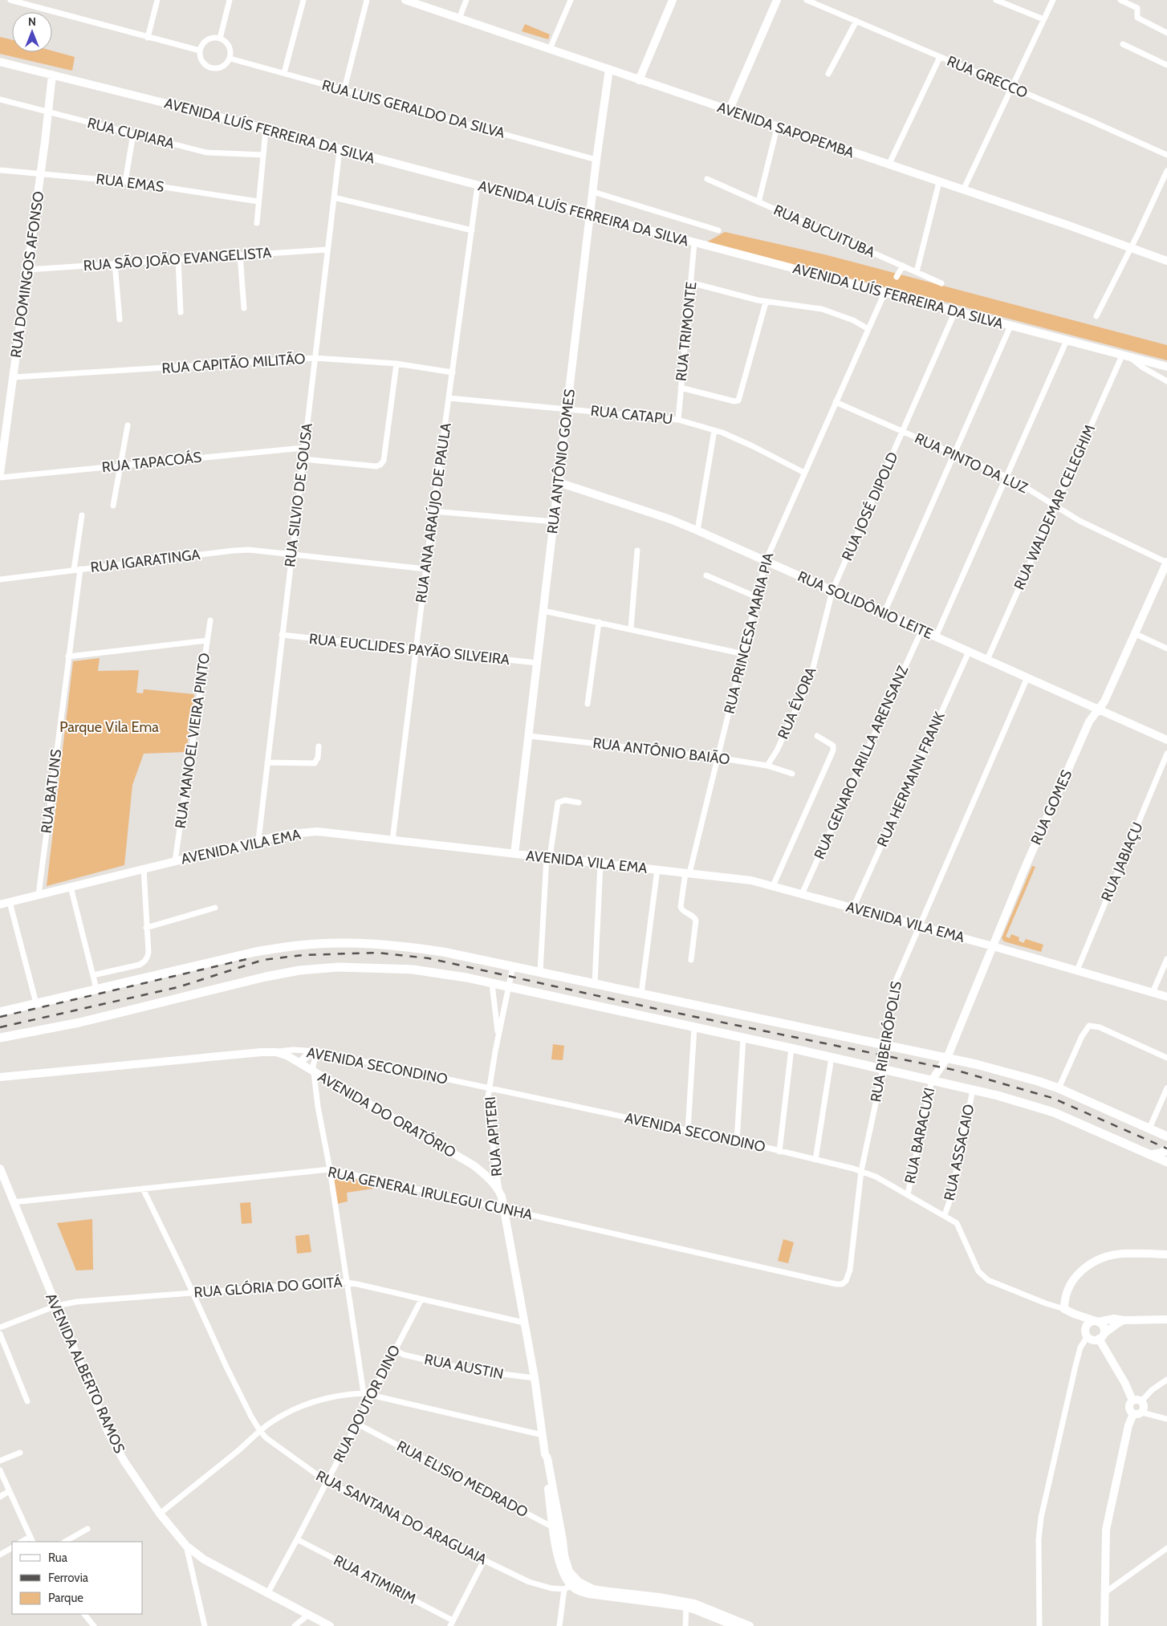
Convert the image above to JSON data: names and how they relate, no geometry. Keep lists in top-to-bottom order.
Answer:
{
  "streets": {
    "main road": [
      "AVENIDA SAPOPEMBA",
      "AVENIDA LUÍS FERREIRA DA SILVA",
      "RUA DOMINGOS AFONSO",
      "RUA ANTÔNIO GOMES",
      "RUA SOLIDÔNIO LEITE",
      "RUA GOMES",
      "AVENIDA VILA EMA",
      "AVENIDA DO ORATÓRIO",
      "RUA BARACUXI",
      "AVENIDA ALBERTO RAMOS"
    ],
    "street": [
      "RUA GRECCO",
      "RUA LUIS GERALDO DA SILVA",
      "RUA CUPIARA",
      "RUA EMAS",
      "RUA BUCUITUBA",
      "RUA SÃO JOÃO EVANGELISTA",
      "RUA TRIMONTE",
      "RUA CAPITÃO MILITÃO",
      "RUA CATAPU",
      "RUA TAPACOÁS",
      "RUA PINTO DA LUZ",
      "RUA SILVIO DE SOUSA",
      "RUA JOSÉ DIPOLD",
      "RUA WALDEMAR CELEGHIM",
      "RUA ANA ARAÚJO DE PAULA",
      "RUA IGARATINGA",
      "RUA PRINCESA MARIA PIA",
      "RUA EUCLIDES PAYÃO SILVEIRA",
      "RUA ÉVORA",
      "RUA MANOEL VIEIRA PINTO",
      "RUA ANTÔNIO BAIÃO",
      "RUA GENARO ARILLA ARENSANZ",
      "RUA HERMANN FRANK",
      "RUA BATUNS",
      "RUA JABIAÇU",
      "RUA RIBEIRÓPOLIS",
      "AVENIDA SECONDINO",
      "RUA APITERI",
      "RUA ASSACAIO",
      "RUA GENERAL IRULEGUI CUNHA",
      "RUA GLÓRIA DO GOITÁ",
      "RUA AUSTIN",
      "RUA DOUTOR DINO",
      "RUA ELISIO MEDRADO",
      "RUA SANTANA DO ARAGUAIA",
      "RUA ATIMIRIM"
    ]
  },
  "crossings": [
    ["RUA LUIS GERALDO DA SILVA", "RUA ANTÔNIO GOMES"],
    ["AVENIDA SAPOPEMBA", "RUA ANTÔNIO GOMES"],
    ["AVENIDA LUÍS FERREIRA DA SILVA", "RUA DOMINGOS AFONSO"],
    ["AVENIDA LUÍS FERREIRA DA SILVA", "RUA TRIMONTE"],
    ["AVENIDA LUÍS FERREIRA DA SILVA", "RUA ANTÔNIO GOMES"],
    ["AVENIDA LUÍS FERREIRA DA SILVA", "RUA SILVIO DE SOUSA"],
    ["AVENIDA LUÍS FERREIRA DA SILVA", "RUA JOSÉ DIPOLD"],
    ["AVENIDA LUÍS FERREIRA DA SILVA", "RUA WALDEMAR CELEGHIM"],
    ["AVENIDA LUÍS FERREIRA DA SILVA", "RUA ANA ARAÚJO DE PAULA"],
    ["AVENIDA LUÍS FERREIRA DA SILVA", "RUA PRINCESA MARIA PIA"],
    ["RUA CUPIARA", "RUA DOMINGOS AFONSO"],
    ["RUA EMAS", "RUA DOMINGOS AFONSO"],
    ["RUA SÃO JOÃO EVANGELISTA", "RUA DOMINGOS AFONSO"],
    ["RUA SÃO JOÃO EVANGELISTA", "RUA SILVIO DE SOUSA"],
    ["RUA DOMINGOS AFONSO", "RUA CAPITÃO MILITÃO"],
    ["RUA TRIMONTE", "RUA CATAPU"],
    ["RUA CAPITÃO MILITÃO", "RUA SILVIO DE SOUSA"],
    ["RUA CAPITÃO MILITÃO", "RUA ANA ARAÚJO DE PAULA"],
    ["RUA CATAPU", "RUA ANTÔNIO GOMES"],
    ["RUA CATAPU", "RUA ANA ARAÚJO DE PAULA"],
    ["RUA CATAPU", "RUA PRINCESA MARIA PIA"],
    ["RUA ANTÔNIO GOMES", "RUA SOLIDÔNIO LEITE"],
    ["RUA ANTÔNIO GOMES", "RUA EUCLIDES PAYÃO SILVEIRA"],
    ["RUA ANTÔNIO GOMES", "RUA ANTÔNIO BAIÃO"],
    ["RUA ANTÔNIO GOMES", "AVENIDA VILA EMA"],
    ["RUA TAPACOÁS", "RUA SILVIO DE SOUSA"],
    ["RUA PINTO DA LUZ", "RUA JOSÉ DIPOLD"],
    ["RUA PINTO DA LUZ", "RUA WALDEMAR CELEGHIM"],
    ["RUA PINTO DA LUZ", "RUA PRINCESA MARIA PIA"],
    ["RUA PINTO DA LUZ", "RUA GOMES"],
    ["RUA SILVIO DE SOUSA", "RUA IGARATINGA"],
    ["RUA SILVIO DE SOUSA", "RUA EUCLIDES PAYÃO SILVEIRA"],
    ["RUA SILVIO DE SOUSA", "AVENIDA VILA EMA"],
    ["RUA JOSÉ DIPOLD", "RUA SOLIDÔNIO LEITE"],
    ["RUA JOSÉ DIPOLD", "RUA ÉVORA"],
    ["RUA WALDEMAR CELEGHIM", "RUA SOLIDÔNIO LEITE"],
    ["RUA ANA ARAÚJO DE PAULA", "RUA IGARATINGA"],
    ["RUA ANA ARAÚJO DE PAULA", "RUA EUCLIDES PAYÃO SILVEIRA"],
    ["RUA ANA ARAÚJO DE PAULA", "AVENIDA VILA EMA"],
    ["RUA IGARATINGA", "RUA BATUNS"],
    ["RUA SOLIDÔNIO LEITE", "RUA PRINCESA MARIA PIA"],
    ["RUA SOLIDÔNIO LEITE", "RUA ÉVORA"],
    ["RUA SOLIDÔNIO LEITE", "RUA GENARO ARILLA ARENSANZ"],
    ["RUA SOLIDÔNIO LEITE", "RUA HERMANN FRANK"],
    ["RUA SOLIDÔNIO LEITE", "RUA GOMES"],
    ["RUA SOLIDÔNIO LEITE", "RUA RIBEIRÓPOLIS"],
    ["RUA PRINCESA MARIA PIA", "RUA ANTÔNIO BAIÃO"],
    ["RUA PRINCESA MARIA PIA", "AVENIDA VILA EMA"],
    ["RUA ÉVORA", "RUA ANTÔNIO BAIÃO"],
    ["RUA MANOEL VIEIRA PINTO", "AVENIDA VILA EMA"],
    ["RUA GENARO ARILLA ARENSANZ", "AVENIDA VILA EMA"],
    ["RUA HERMANN FRANK", "AVENIDA VILA EMA"],
    ["RUA BATUNS", "AVENIDA VILA EMA"],
    ["RUA GOMES", "AVENIDA VILA EMA"],
    ["RUA GOMES", "RUA BARACUXI"],
    ["AVENIDA VILA EMA", "RUA JABIAÇU"],
    ["AVENIDA VILA EMA", "RUA RIBEIRÓPOLIS"],
    ["RUA RIBEIRÓPOLIS", "AVENIDA SECONDINO"],
    ["RUA RIBEIRÓPOLIS", "RUA GENERAL IRULEGUI CUNHA"],
    ["AVENIDA SECONDINO", "AVENIDA DO ORATÓRIO"],
    ["AVENIDA SECONDINO", "RUA BARACUXI"],
    ["AVENIDA SECONDINO", "RUA APITERI"],
    ["AVENIDA SECONDINO", "RUA ASSACAIO"],
    ["AVENIDA DO ORATÓRIO", "RUA APITERI"],
    ["AVENIDA DO ORATÓRIO", "RUA GENERAL IRULEGUI CUNHA"],
    ["AVENIDA DO ORATÓRIO", "RUA GLÓRIA DO GOITÁ"],
    ["AVENIDA DO ORATÓRIO", "RUA AUSTIN"],
    ["AVENIDA DO ORATÓRIO", "RUA ELISIO MEDRADO"],
    ["AVENIDA DO ORATÓRIO", "RUA SANTANA DO ARAGUAIA"],
    ["RUA GENERAL IRULEGUI CUNHA", "AVENIDA ALBERTO RAMOS"],
    ["RUA GENERAL IRULEGUI CUNHA", "RUA SANTANA DO ARAGUAIA"],
    ["RUA GLÓRIA DO GOITÁ", "AVENIDA ALBERTO RAMOS"],
    ["RUA GLÓRIA DO GOITÁ", "RUA DOUTOR DINO"],
    ["RUA GLÓRIA DO GOITÁ", "RUA SANTANA DO ARAGUAIA"],
    ["RUA AUSTIN", "RUA DOUTOR DINO"],
    ["AVENIDA ALBERTO RAMOS", "RUA DOUTOR DINO"],
    ["RUA DOUTOR DINO", "RUA ELISIO MEDRADO"],
    ["RUA DOUTOR DINO", "RUA SANTANA DO ARAGUAIA"],
    ["RUA DOUTOR DINO", "RUA ATIMIRIM"]
  ],
  "parks": ["Parque Vila Ema"],
  "legend": ["Rua", "Ferrovia", "Parque"],
  "north": "top"
}
